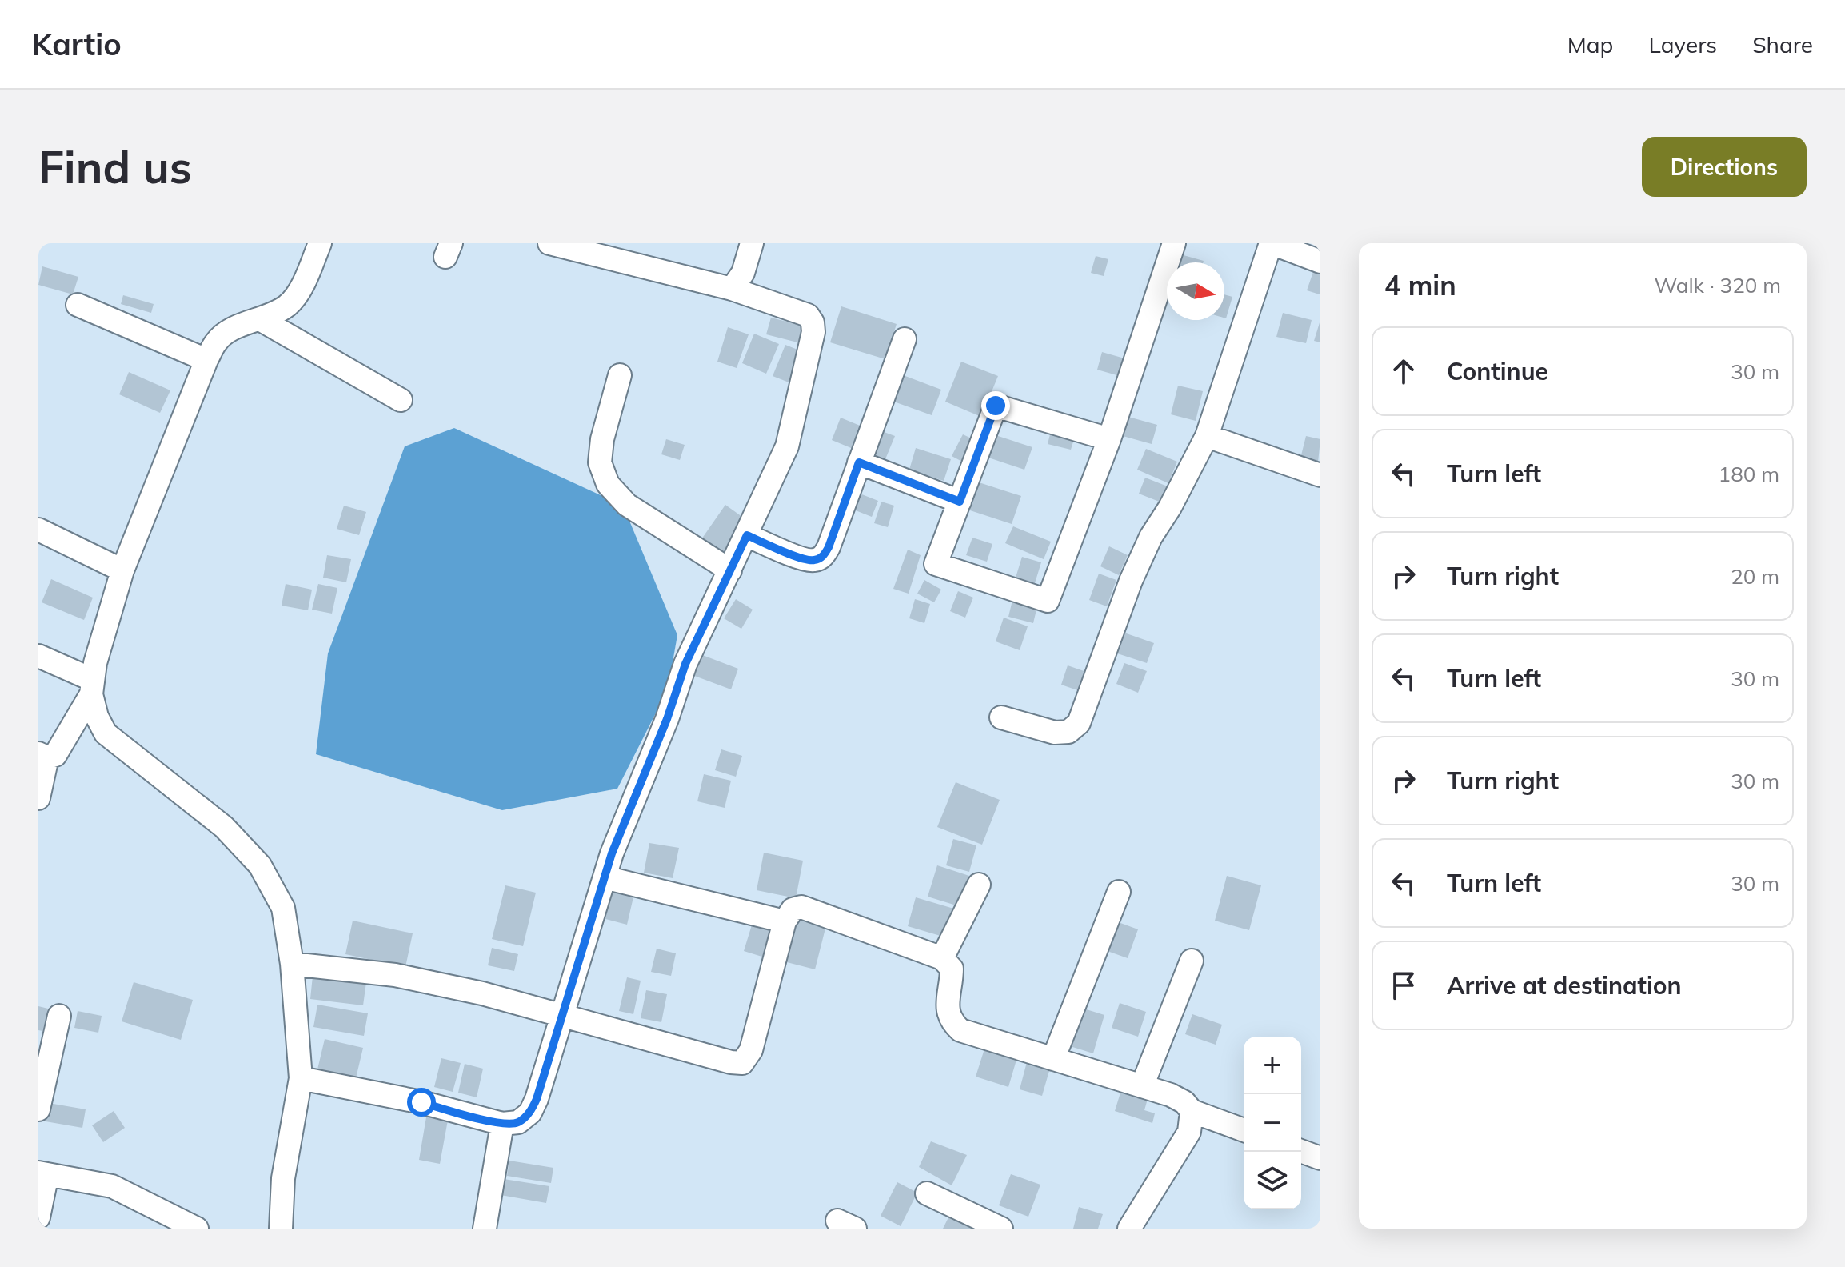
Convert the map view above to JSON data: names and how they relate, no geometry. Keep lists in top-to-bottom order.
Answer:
{
  "north": "right",
  "page": {
    "header": "Kartio",
    "nav": ["Map", "Layers", "Share"],
    "buttons": "Directions",
    "title": "Find us",
    "heading": ["4 min", "Walk · 320 m"],
    "list": [
      ["Continue", "30 m"],
      ["Turn left", "180 m"],
      ["Turn right", "20 m"],
      ["Turn left", "30 m"],
      ["Turn right", "30 m"],
      ["Turn left", "30 m"],
      "Arrive at destination"
    ],
    "map_buttons": ["+", "−"]
  }
}
